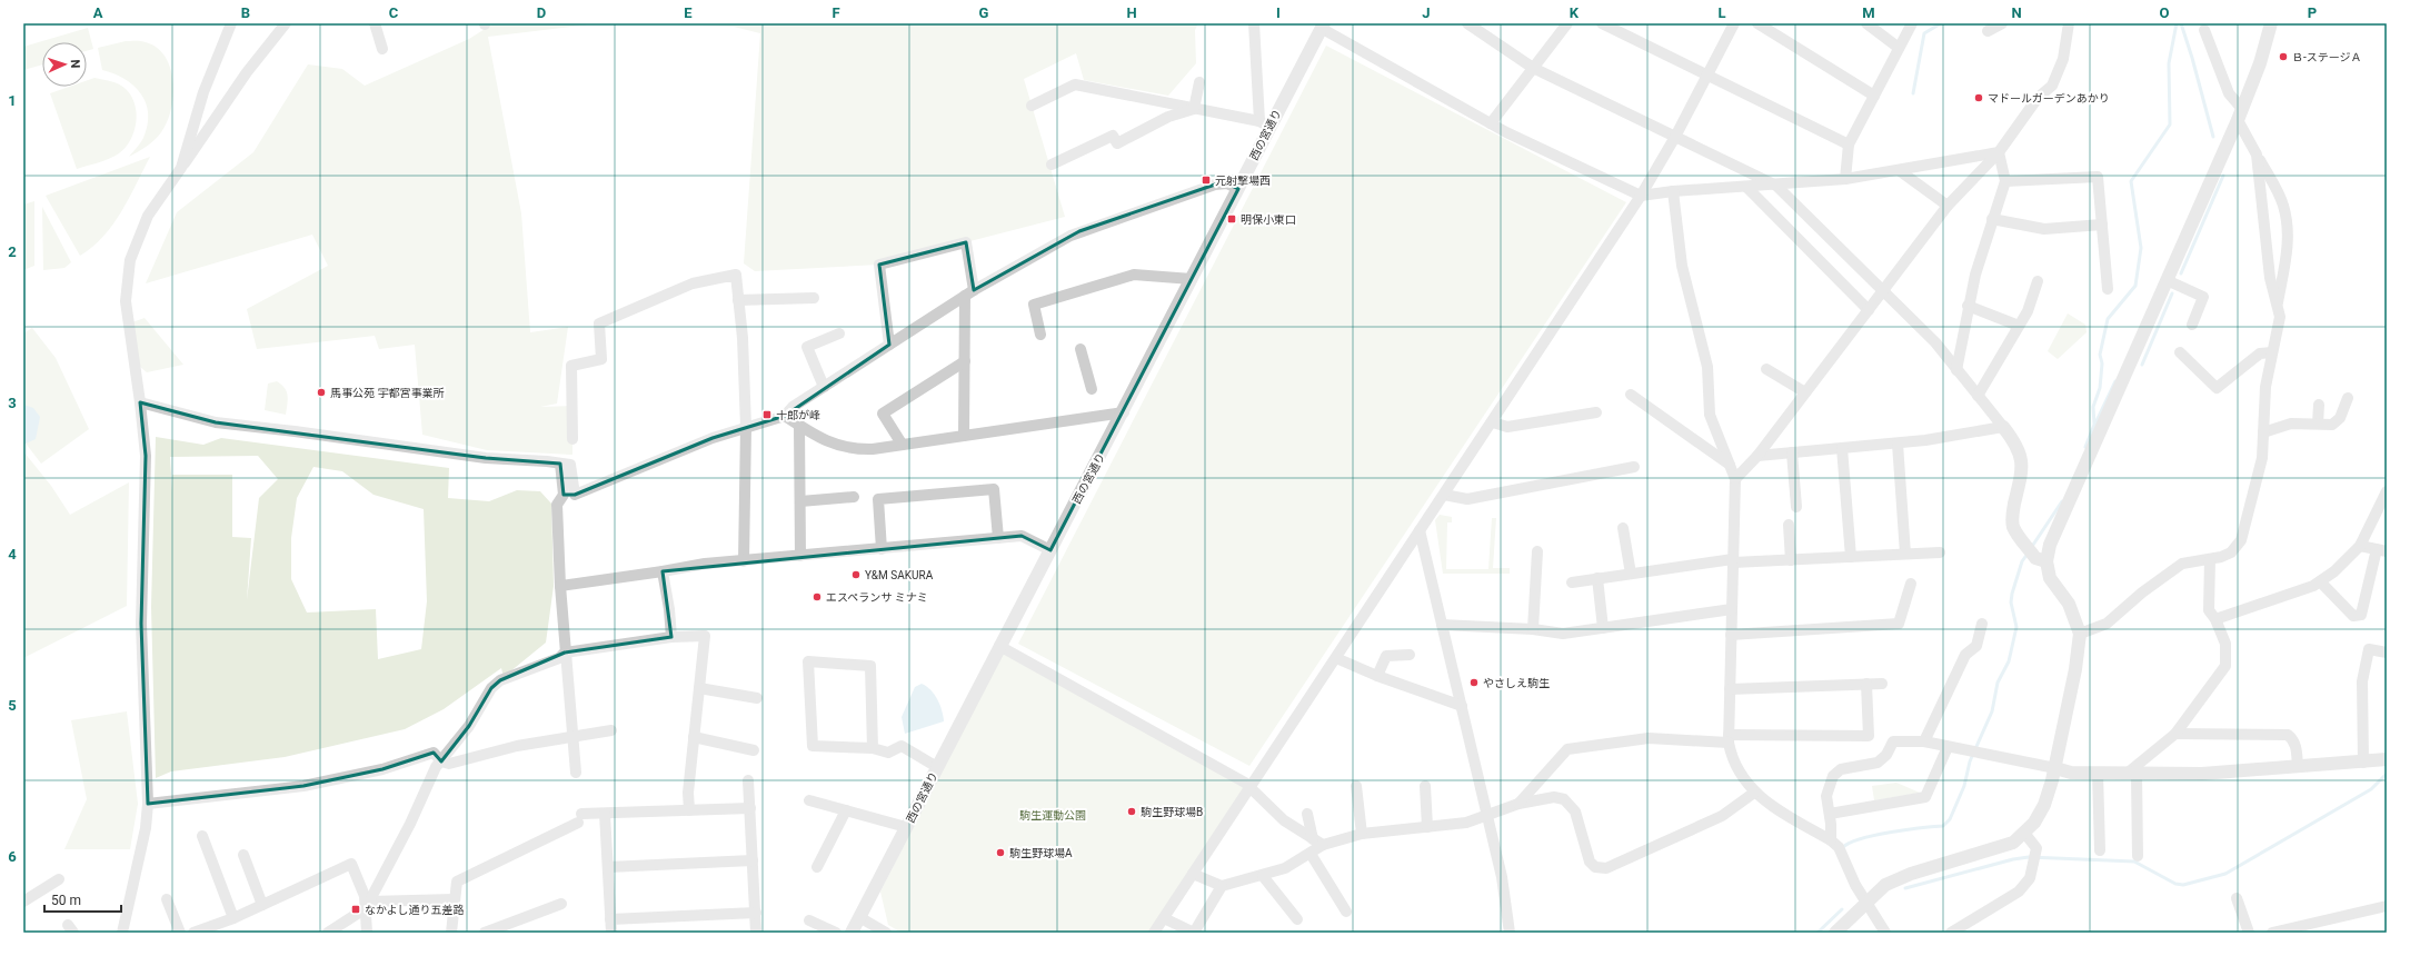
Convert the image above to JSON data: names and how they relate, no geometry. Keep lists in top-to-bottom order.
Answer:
{
  "streets": {
    "street": ["西の宮通り"]
  },
  "parks": ["駒生運動公園"],
  "places": {
    "other": [
      "Ｂ‐ステージＡ",
      "マドールガーデンあかり",
      "馬事公苑 宇都宮事業所",
      "Y&M SAKURA",
      "エスペランサ ミナミ",
      "やさしえ駒生",
      "駒生野球場B",
      "駒生野球場A"
    ],
    "transit": [
      "元射撃場西",
      "明保小東口",
      "十郎が峰",
      "なかよし通り五差路"
    ]
  },
  "scale_bar": "50 m",
  "north": "right",
  "grid": {
    "columns": [
      "A",
      "B",
      "C",
      "D",
      "E",
      "F",
      "G",
      "H",
      "I",
      "J",
      "K",
      "L",
      "M",
      "N",
      "O",
      "P"
    ],
    "rows": [
      "1",
      "2",
      "3",
      "4",
      "5",
      "6"
    ]
  }
}
